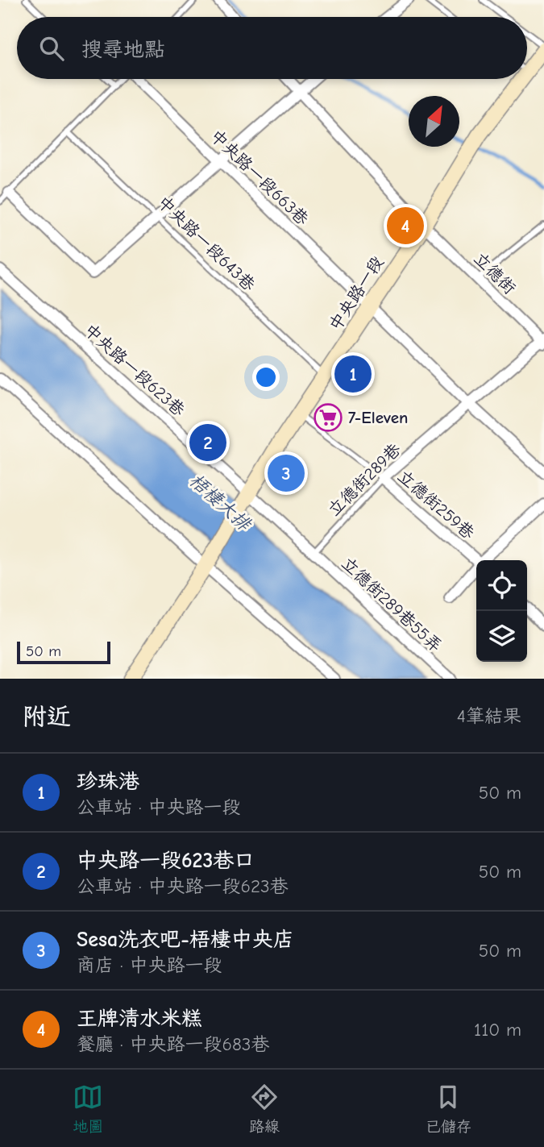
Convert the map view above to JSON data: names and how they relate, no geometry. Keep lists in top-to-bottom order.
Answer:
{
  "streets": {
    "street": [
      "中央路一段663巷",
      "立德街",
      "中央路一段",
      "中央路一段623巷",
      "立德街289巷",
      "立德街259巷",
      "立德街289巷55弄"
    ],
    "lane": ["中央路一段643巷"]
  },
  "crossings": [
    ["中央路一段663巷", "中央路一段"],
    ["中央路一段663巷", "立德街289巷"],
    ["中央路一段643巷", "中央路一段"],
    ["立德街", "中央路一段"],
    ["立德街", "立德街289巷"],
    ["中央路一段", "中央路一段623巷"],
    ["中央路一段623巷", "立德街289巷"],
    ["中央路一段623巷", "立德街289巷55弄"],
    ["立德街289巷", "立德街259巷"],
    ["立德街289巷", "立德街289巷55弄"]
  ],
  "water": ["梧棲大排"],
  "places": {
    "supermarket": ["7-Eleven"]
  },
  "scale_bar": "50 m",
  "north": "top right",
  "page": {
    "search": "搜尋地點",
    "pins": [
      "4",
      "1",
      "2",
      "3"
    ],
    "scale": "50 m",
    "heading": ["附近", "4筆結果"],
    "list": [
      {
        "mark": "1",
        "name": "珍珠港",
        "note": "公車站 · 中央路一段",
        "value": "50 m"
      },
      {
        "mark": "2",
        "name": "中央路一段623巷口",
        "note": "公車站 · 中央路一段623巷",
        "value": "50 m"
      },
      {
        "mark": "3",
        "name": "Sesa洗衣吧-梧棲中央店",
        "note": "商店 · 中央路一段",
        "value": "50 m"
      },
      {
        "mark": "4",
        "name": "王牌清水米糕",
        "note": "餐廳 · 中央路一段683巷",
        "value": "110 m"
      }
    ],
    "nav": ["地圖", "路線", "已儲存"]
  }
}
